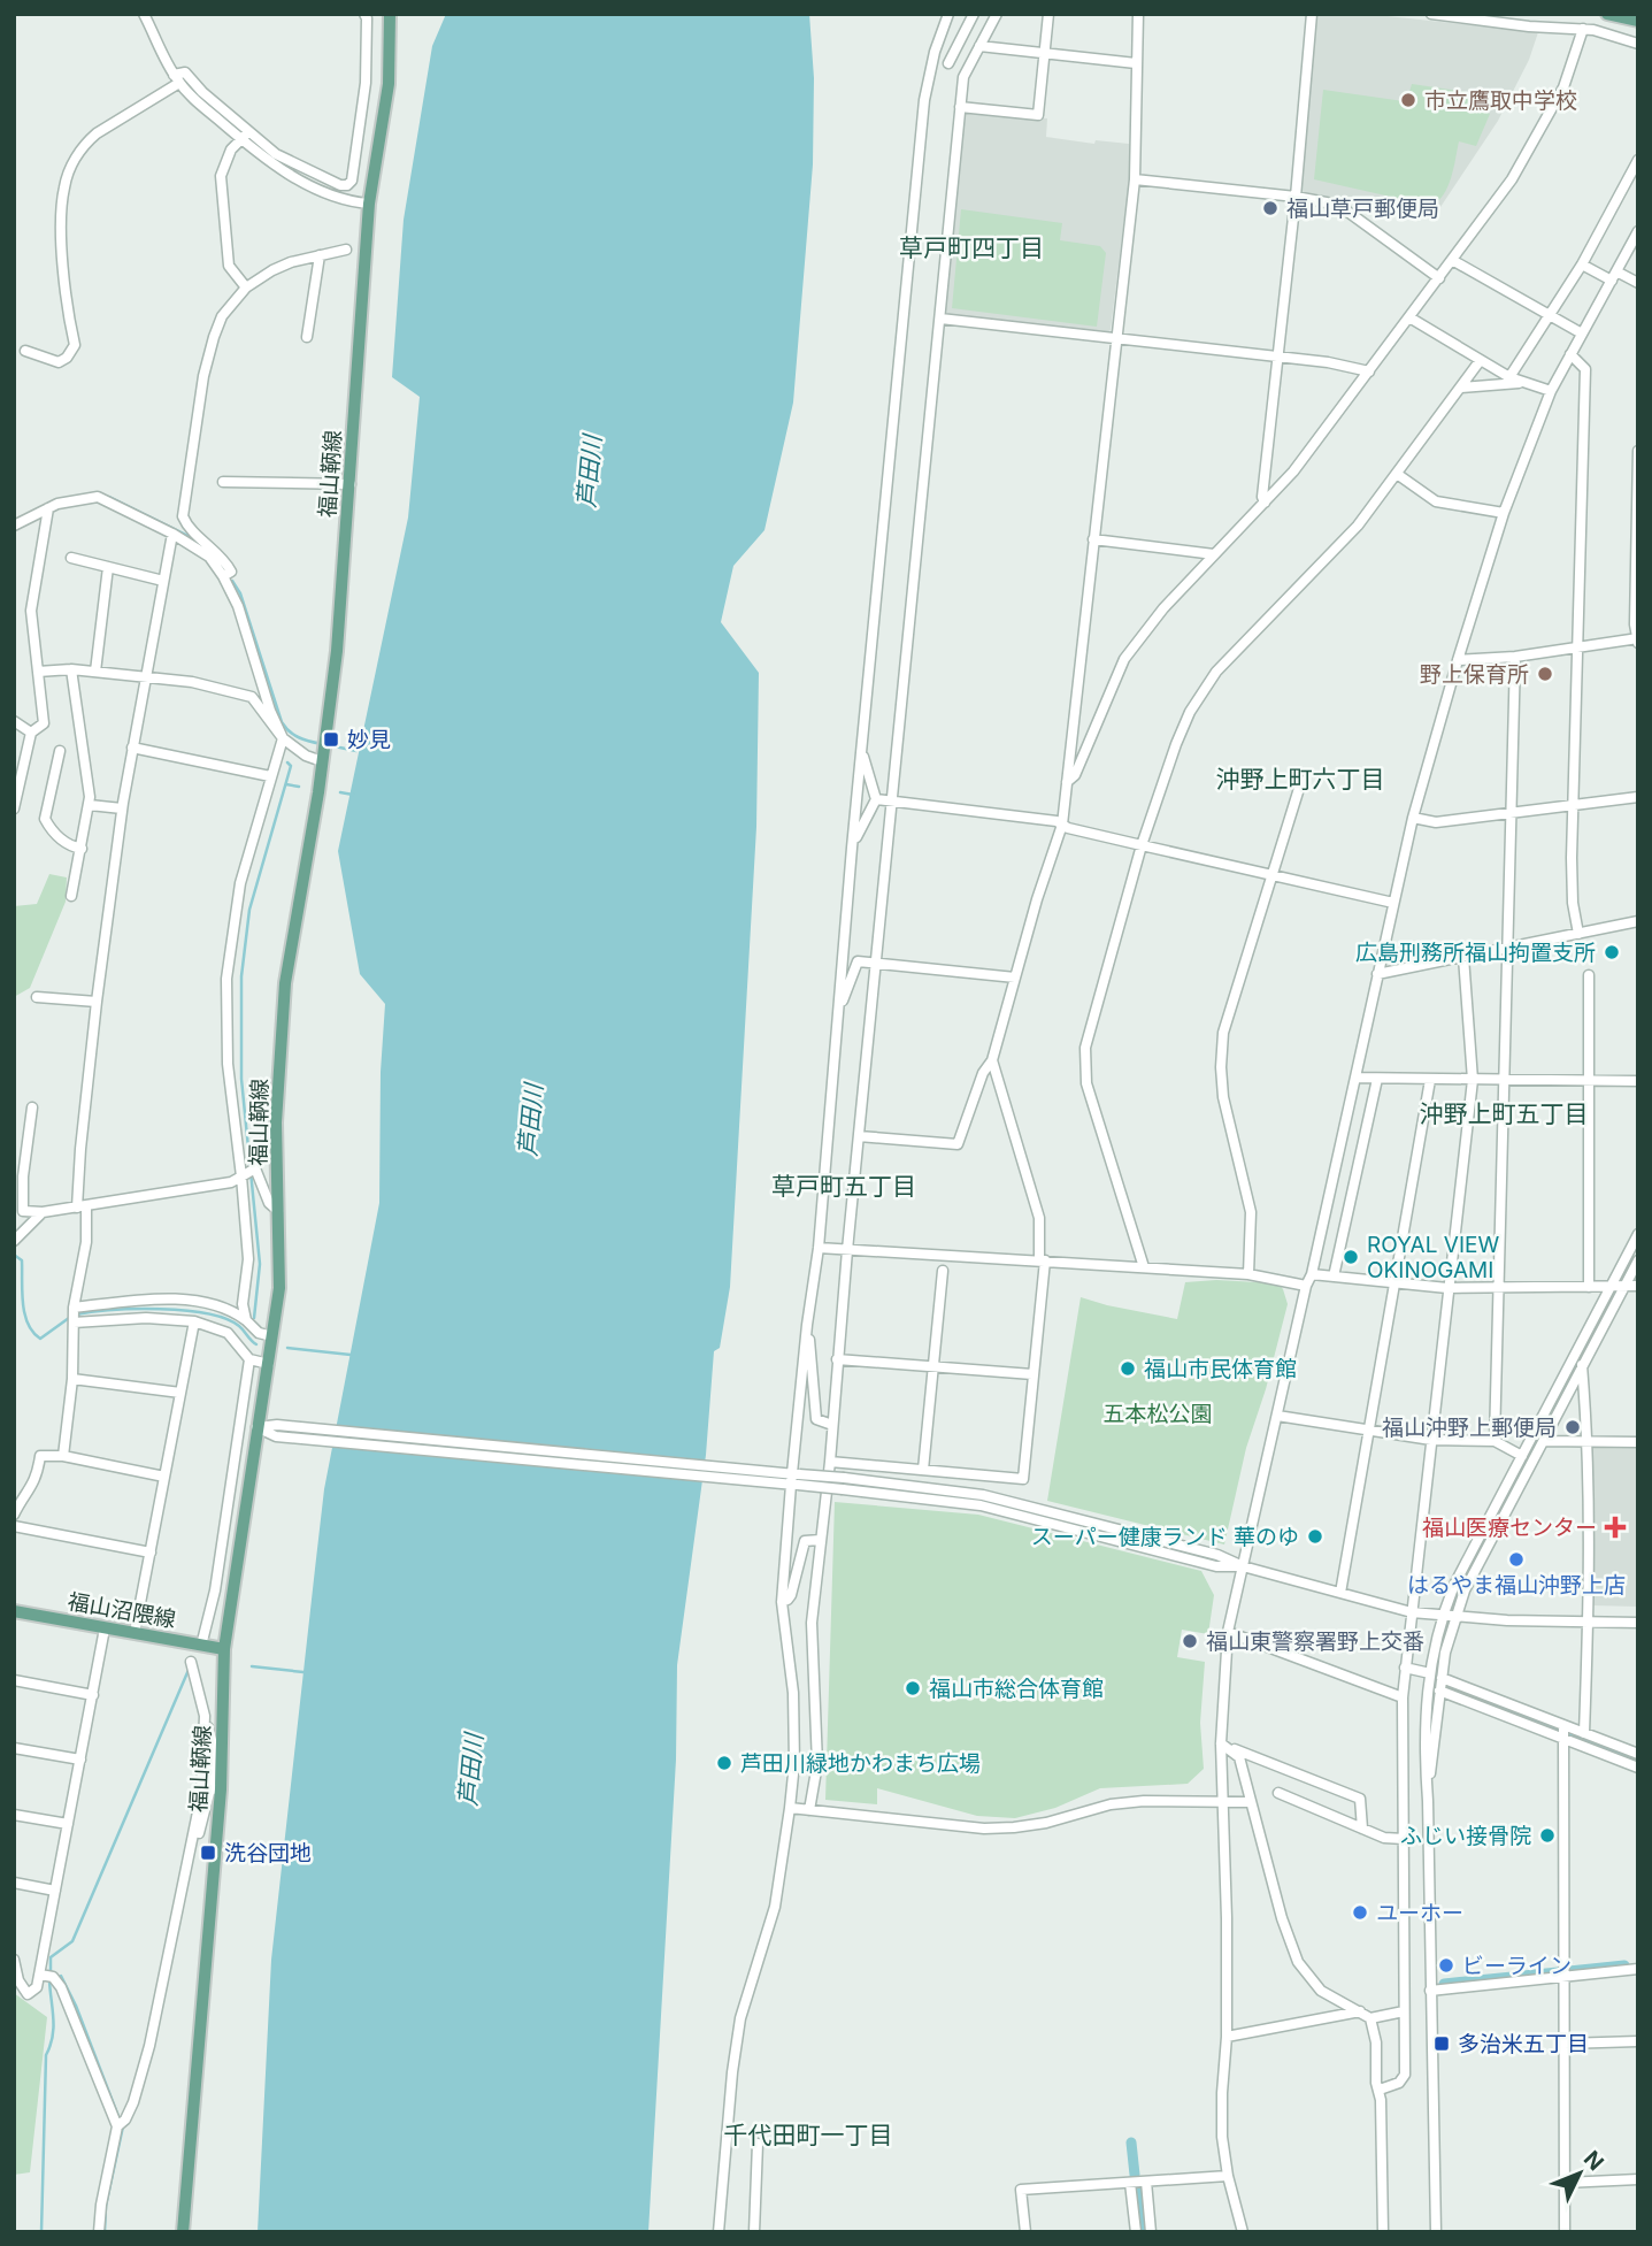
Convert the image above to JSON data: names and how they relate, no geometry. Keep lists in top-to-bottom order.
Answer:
{
  "streets": {
    "main road": ["福山鞆線", "福山沼隈線"]
  },
  "crossings": [
    ["福山鞆線", "福山沼隈線"]
  ],
  "districts": [
    "草戸町四丁目",
    "沖野上町六丁目",
    "沖野上町五丁目",
    "草戸町五丁目",
    "千代田町一丁目"
  ],
  "water": ["芦田川"],
  "parks": ["五本松公園"],
  "places": {
    "other": [
      "市立鷹取中学校",
      "福山草戸郵便局",
      "野上保育所",
      "広島刑務所福山拘置支所",
      "ROYAL VIEW OKINOGAMI",
      "福山市民体育館",
      "福山沖野上郵便局",
      "スーパー健康ランド 華のゆ",
      "はるやま福山沖野上店",
      "福山東警察署野上交番",
      "福山市総合体育館",
      "芦田川緑地かわまち広場",
      "ふじい接骨院",
      "ユーホー",
      "ビーライン"
    ],
    "transit": ["妙見", "洗谷団地", "多治米五丁目"],
    "health": ["福山医療センター"]
  },
  "north": "top right"
}
